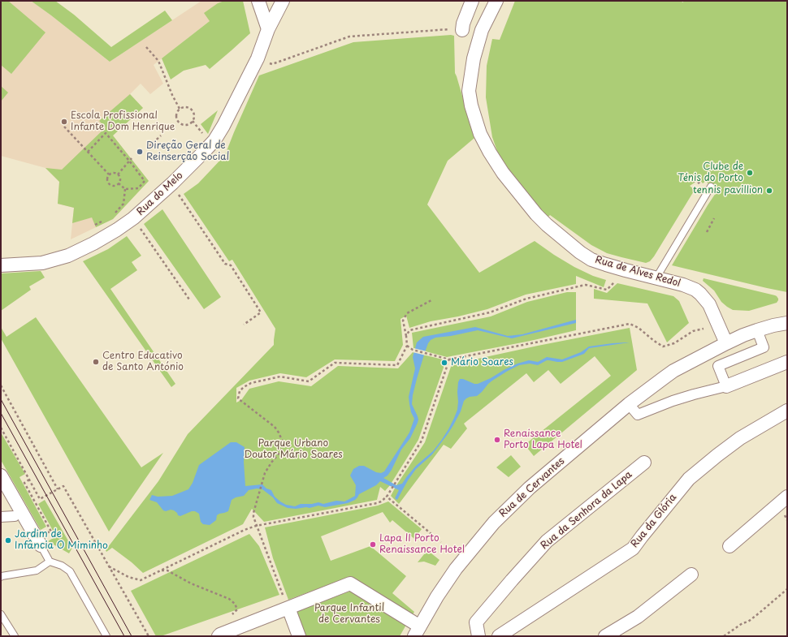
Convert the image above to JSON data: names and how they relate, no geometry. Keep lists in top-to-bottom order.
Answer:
{
  "streets": {
    "street": [
      "Rua do Melo",
      "Rua de Alves Redol",
      "Rua de Cervantes",
      "Rua da Senhora da Lapa",
      "Rua da Glória"
    ]
  },
  "crossings": [
    ["Rua de Alves Redol", "Rua de Cervantes"]
  ],
  "parks": ["Parque Urbano Doutor Mário Soares", "Parque Infantil de Cervantes"],
  "places": [
    "Escola Profissional Infante Dom Henrique",
    "Direção Geral de Reinserção Social",
    "Clube de Ténis do Porto",
    "tennis pavillion",
    "Centro Educativo de Santo António",
    "Mário Soares",
    "Renaissance Porto Lapa Hotel",
    "Jardim de Infância O Miminho",
    "Lapa II Porto Renaissance Hotel"
  ]
}
